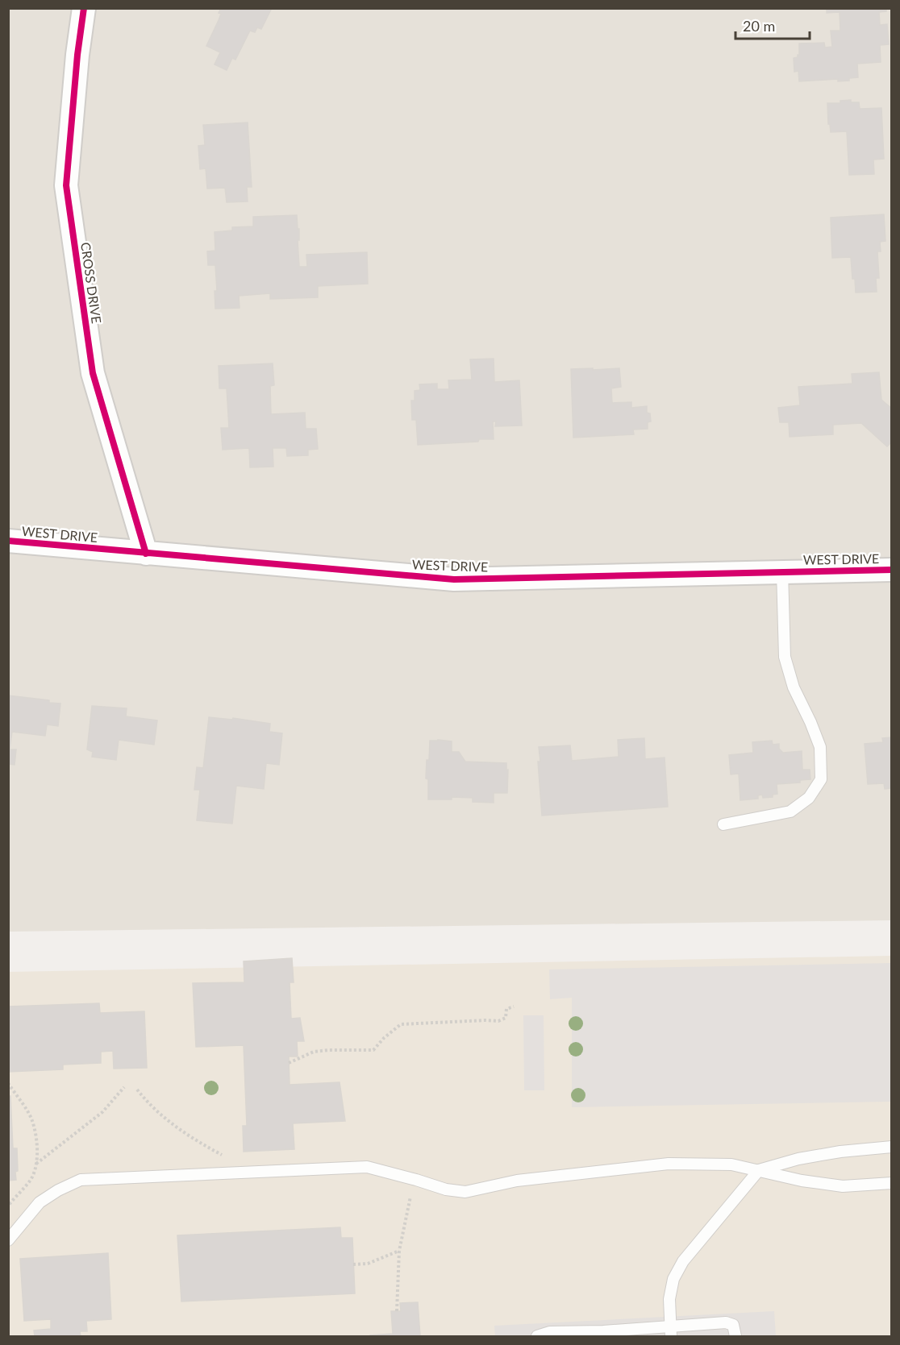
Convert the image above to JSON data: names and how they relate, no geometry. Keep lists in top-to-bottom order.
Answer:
{
  "streets": {
    "street": ["CROSS DRIVE", "WEST DRIVE"]
  },
  "crossings": [
    ["CROSS DRIVE", "WEST DRIVE"]
  ],
  "scale_bar": "20 m"
}
